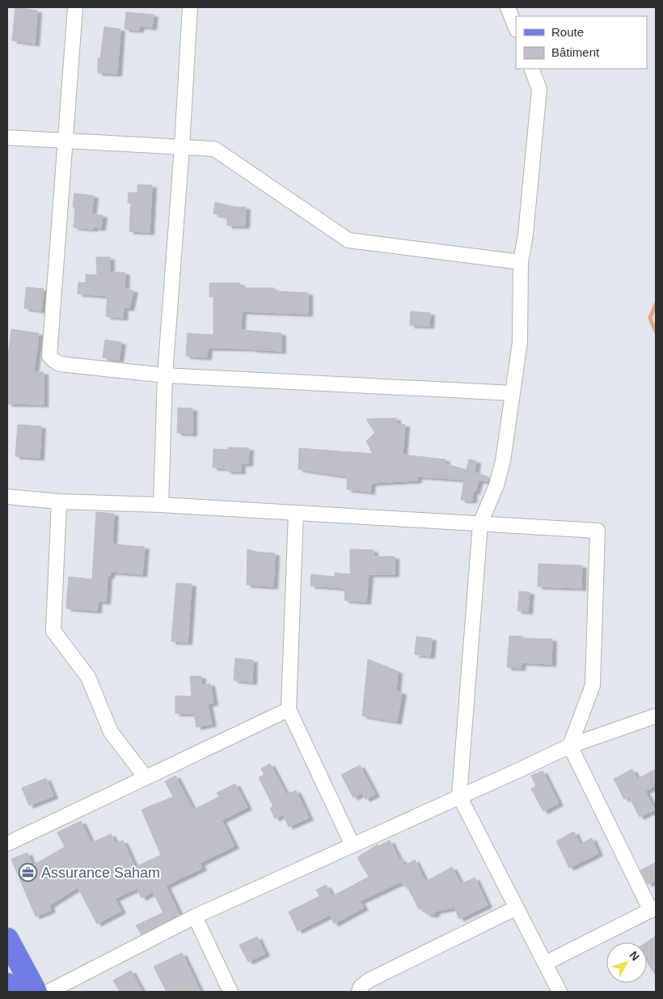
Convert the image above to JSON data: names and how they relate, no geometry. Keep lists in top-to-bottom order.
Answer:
{
  "places": {
    "office": ["Assurance Saham"]
  },
  "legend": ["Route", "Bâtiment"],
  "north": "top right"
}
